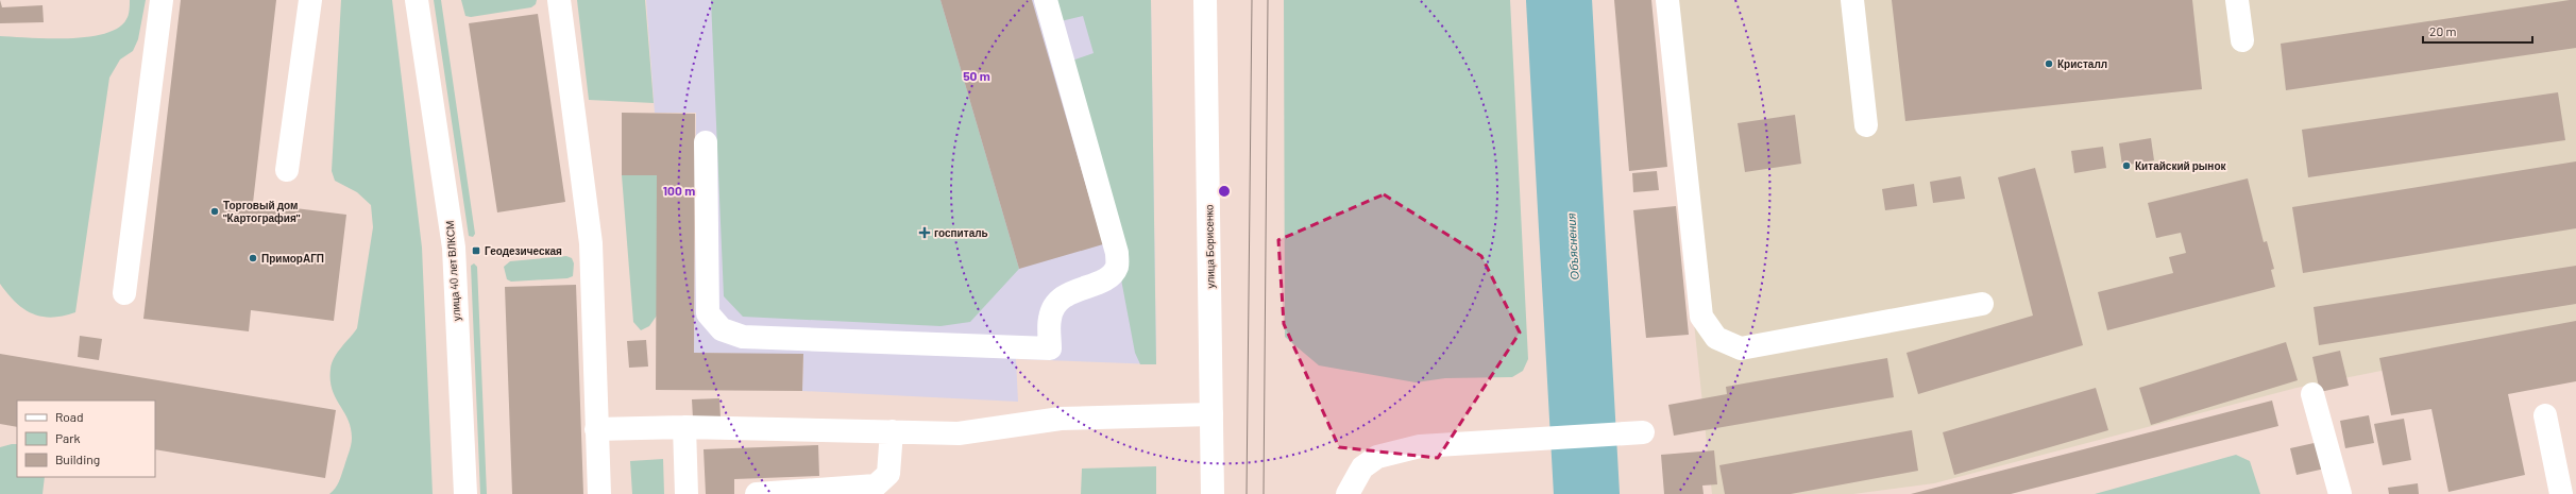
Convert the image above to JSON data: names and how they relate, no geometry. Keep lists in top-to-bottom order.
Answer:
{
  "streets": {
    "main road": ["улица Борисенко", "улица 40 лет ВЛКСМ"]
  },
  "water": ["Объяснения"],
  "places": {
    "other": [
      "Кристалл",
      "Китайский рынок",
      "Торговый дом \"Картография\"",
      "ПриморАГП"
    ],
    "health": ["госпиталь"],
    "transit": ["Геодезическая"]
  },
  "legend": ["Road", "Park", "Building"],
  "scale_bar": "20 m",
  "rings": ["50 m", "100 m"]
}
